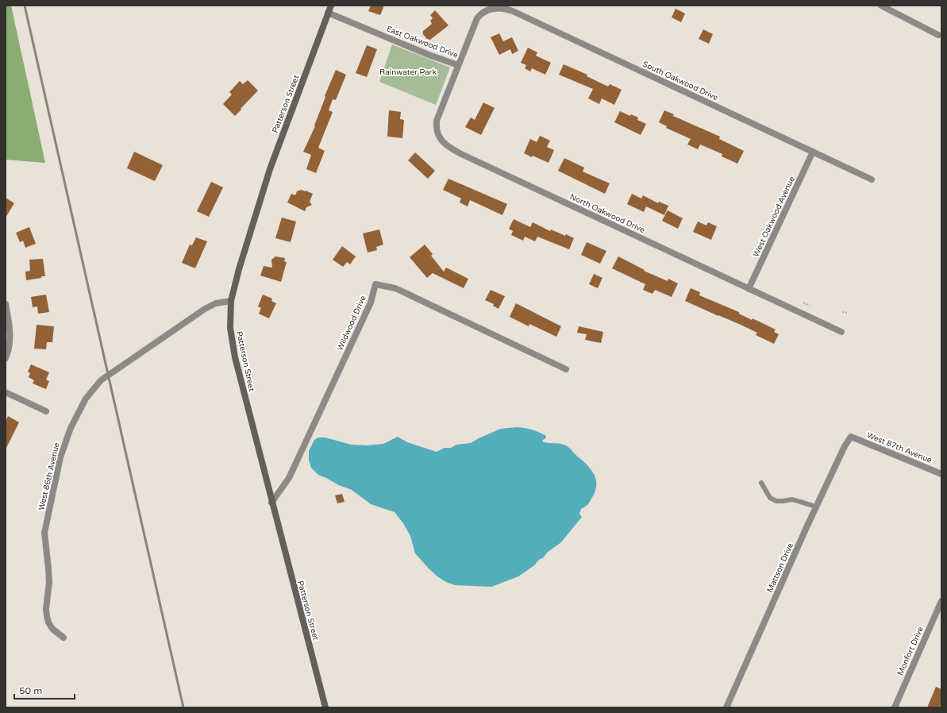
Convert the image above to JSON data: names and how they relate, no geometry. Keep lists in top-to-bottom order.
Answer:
{
  "streets": {
    "street": [
      "East Oakwood Drive",
      "South Oakwood Drive",
      "Patterson Street",
      "North Oakwood Drive",
      "West Oakwood Avenue",
      "Wildwood Drive",
      "West 87th Avenue",
      "West 86th Avenue",
      "Mattson Drive",
      "Monfort Drive"
    ]
  },
  "crossings": [
    ["East Oakwood Drive", "South Oakwood Drive"],
    ["East Oakwood Drive", "Patterson Street"],
    ["East Oakwood Drive", "North Oakwood Drive"],
    ["South Oakwood Drive", "West Oakwood Avenue"],
    ["Patterson Street", "Wildwood Drive"],
    ["Patterson Street", "West 86th Avenue"],
    ["North Oakwood Drive", "West Oakwood Avenue"],
    ["West 87th Avenue", "Mattson Drive"]
  ],
  "parks": ["Rainwater Park"],
  "scale_bar": "50 m"
}
